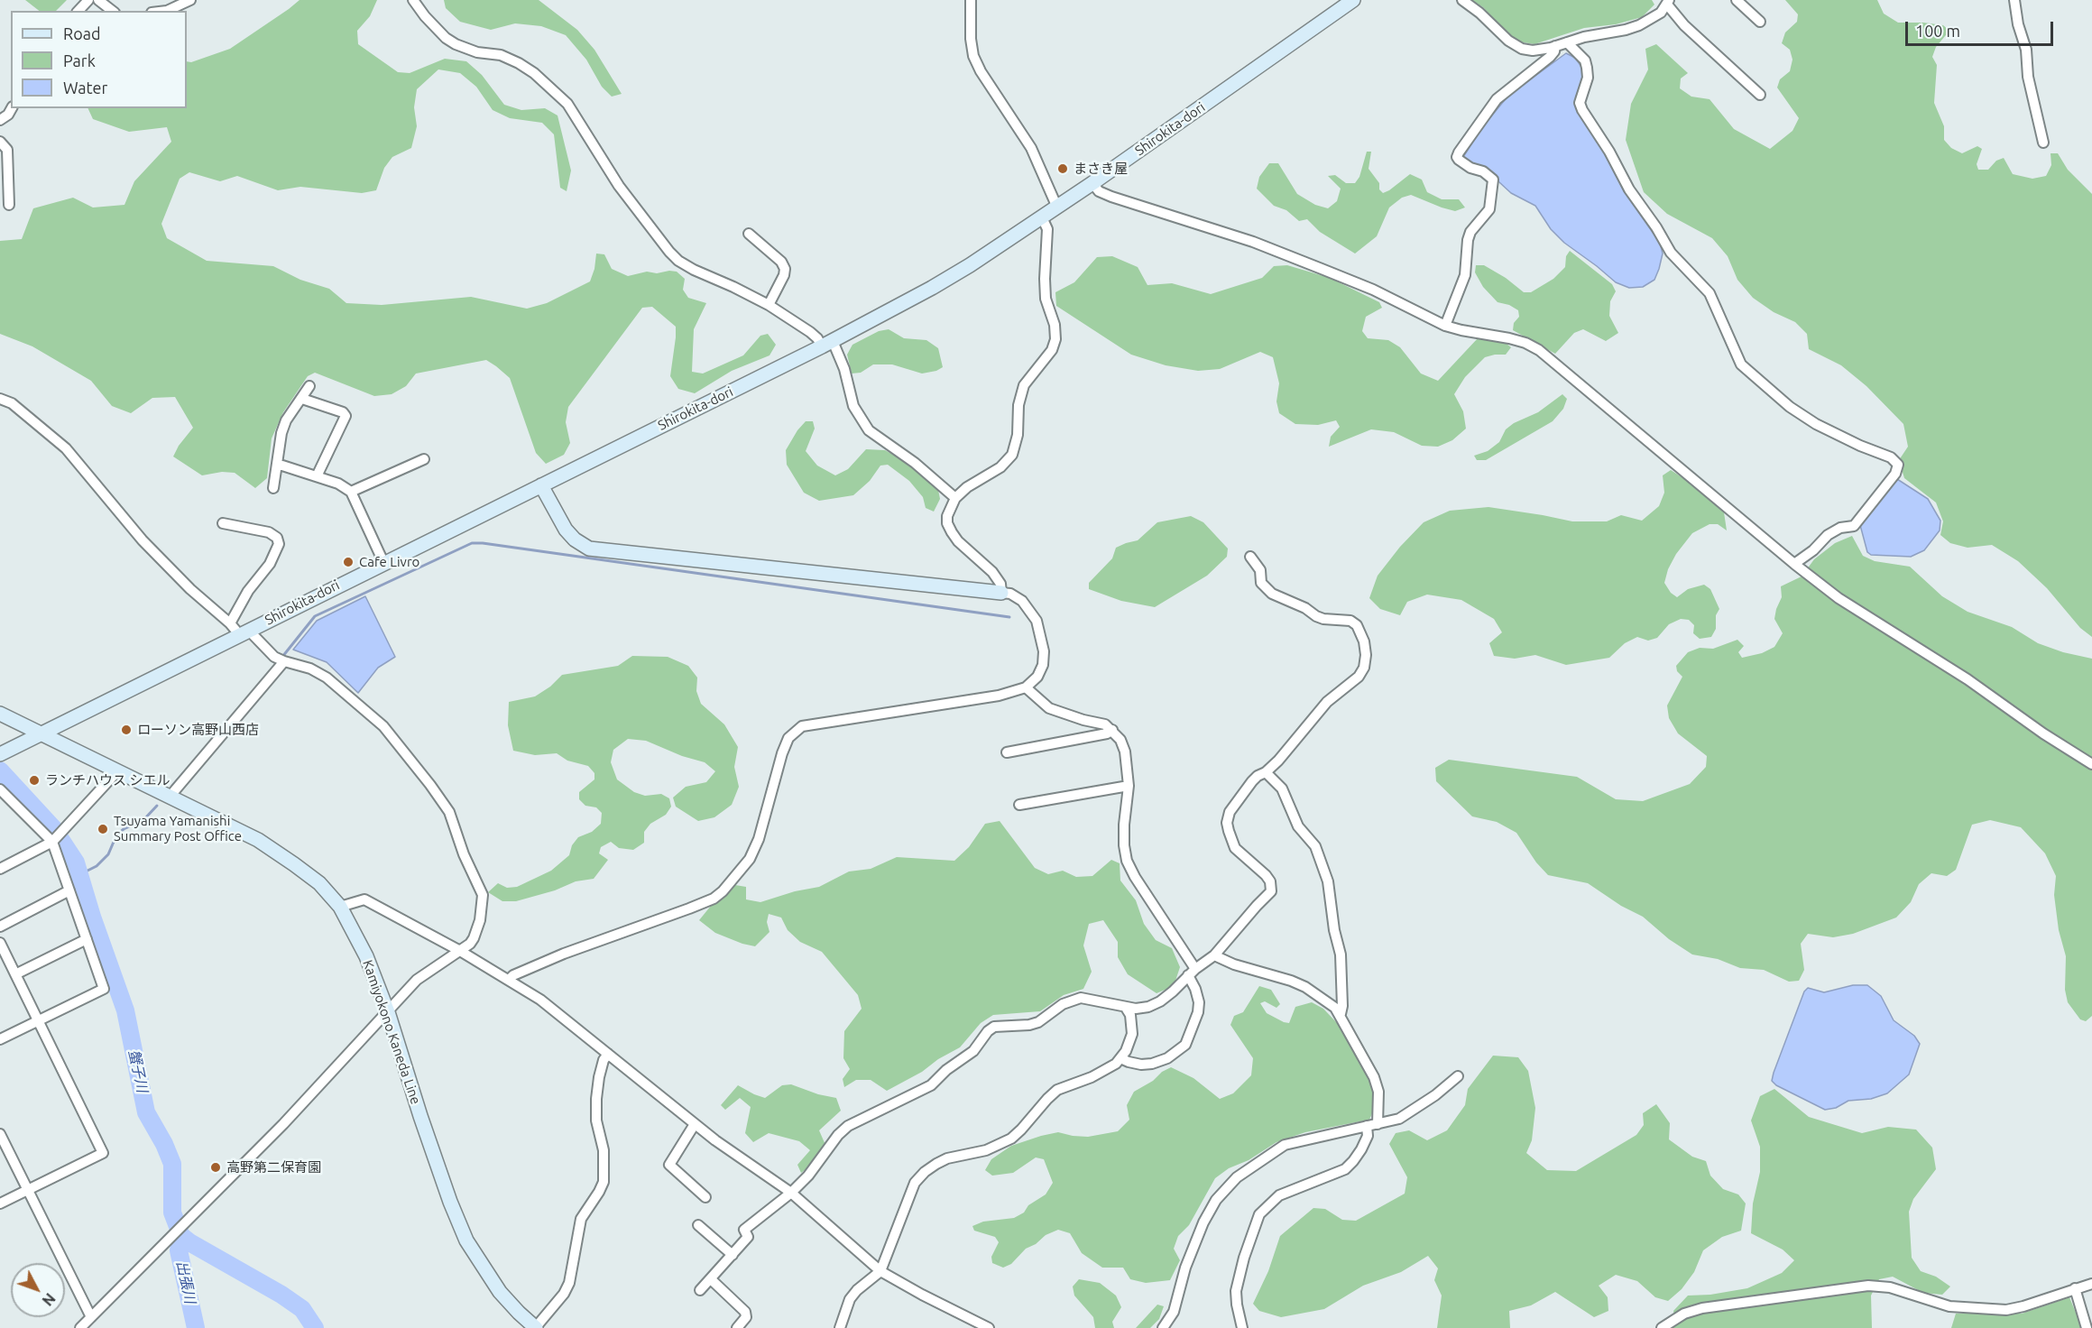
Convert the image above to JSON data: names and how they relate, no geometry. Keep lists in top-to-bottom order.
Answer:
{
  "streets": {
    "street": ["Shirokita-dori", "Kamiyokono Kaneda Line"]
  },
  "crossings": [
    ["Shirokita-dori", "Kamiyokono Kaneda Line"]
  ],
  "water": ["蟹子川", "出張川"],
  "places": [
    "まさき屋",
    "Cafe Livro",
    "ローソン高野山西店",
    "ランチハウス シエル",
    "Tsuyama Yamanishi Summary Post Office",
    "高野第二保育園"
  ],
  "legend": ["Road", "Park", "Water"],
  "scale_bar": "100 m",
  "north": "bottom right"
}
